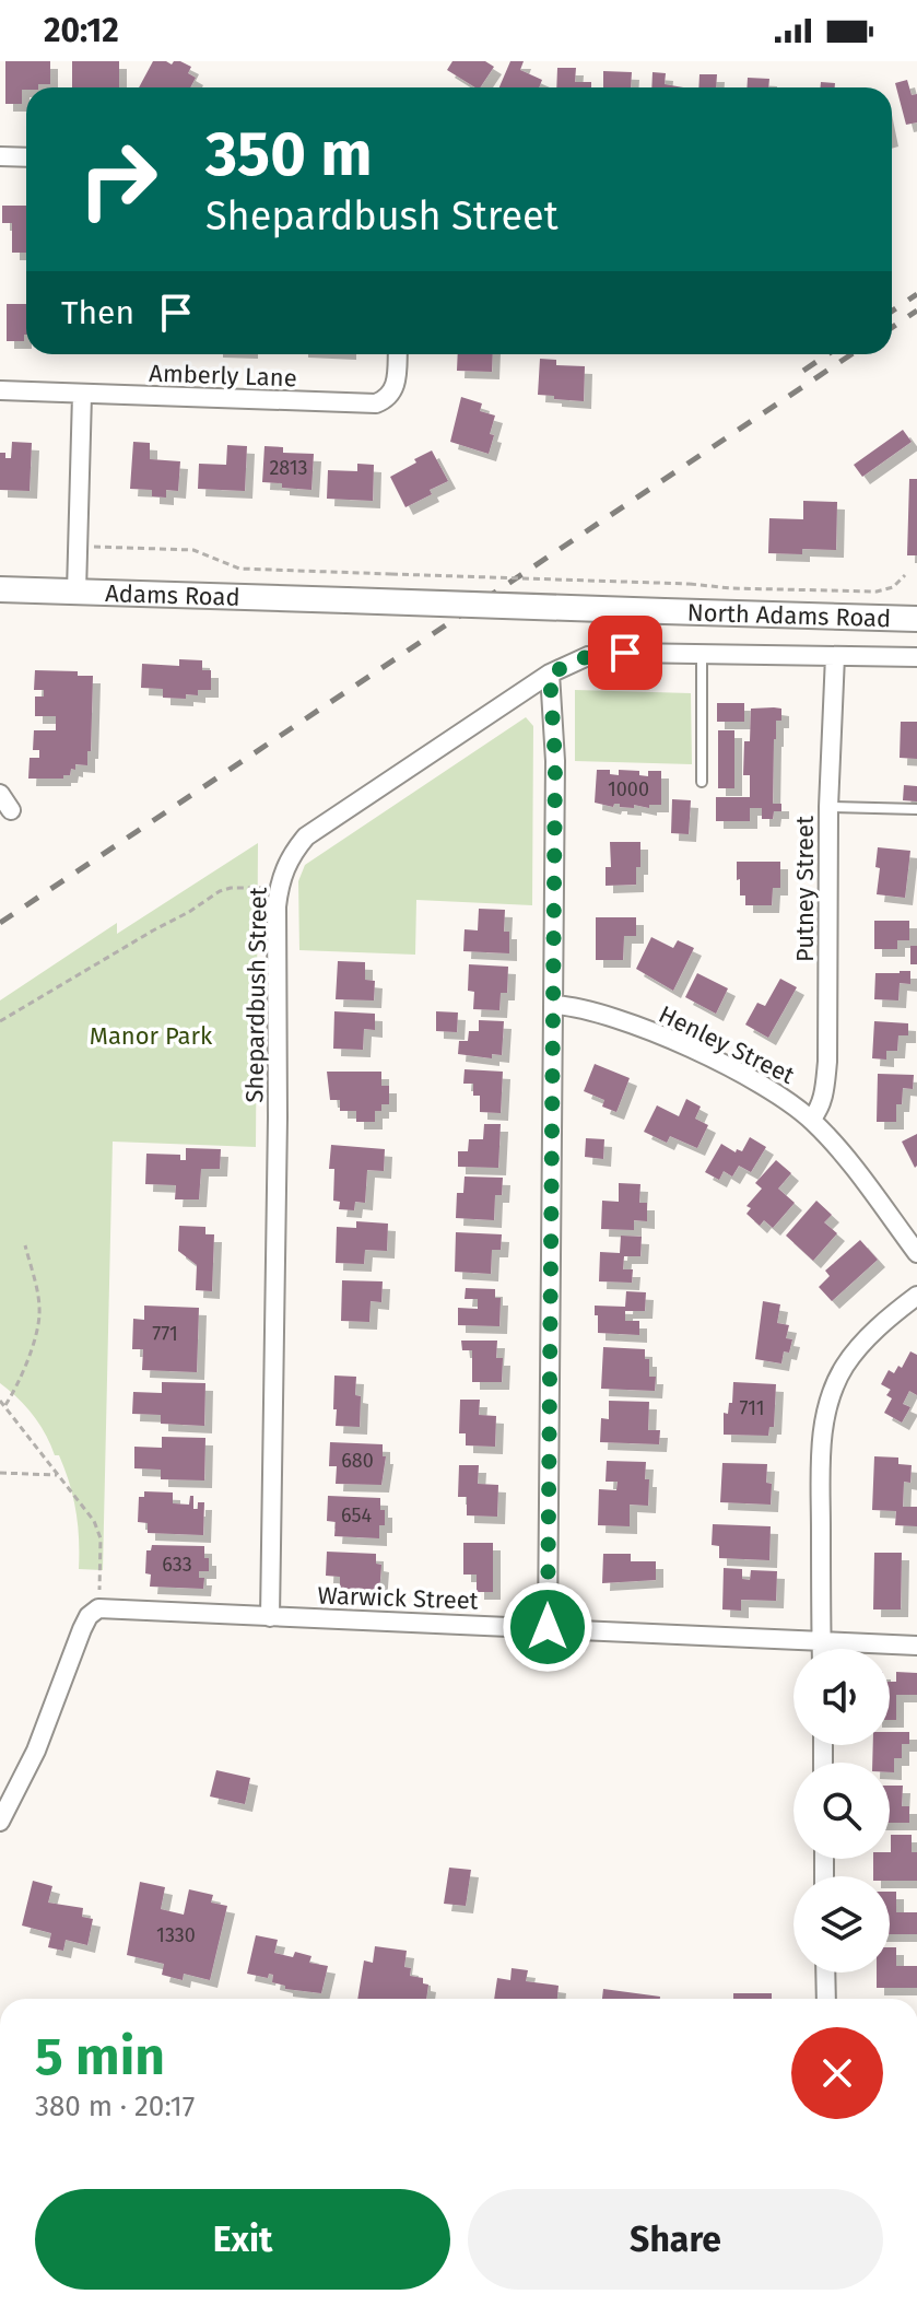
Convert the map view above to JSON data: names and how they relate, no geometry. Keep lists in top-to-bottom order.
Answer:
{
  "streets": {
    "main road": ["Adams Road", "North Adams Road"],
    "street": [
      "Amberly Lane",
      "Putney Street",
      "Shepardbush Street",
      "Henley Street",
      "Warwick Street"
    ]
  },
  "crossings": [
    ["Adams Road", "North Adams Road"],
    ["Putney Street", "Shepardbush Street"],
    ["Putney Street", "Henley Street"],
    ["Shepardbush Street", "Warwick Street"]
  ],
  "parks": ["Manor Park"],
  "house_numbers": [
    "2813",
    "1000",
    "771",
    "711",
    "680",
    "654",
    "633",
    "1330"
  ],
  "page": {
    "status": "20:12",
    "turn": ["350 m", "Shepardbush Street"],
    "then": "Then",
    "heading": ["5 min", "380 m · 20:17"],
    "buttons": ["Exit", "Share"]
  }
}
